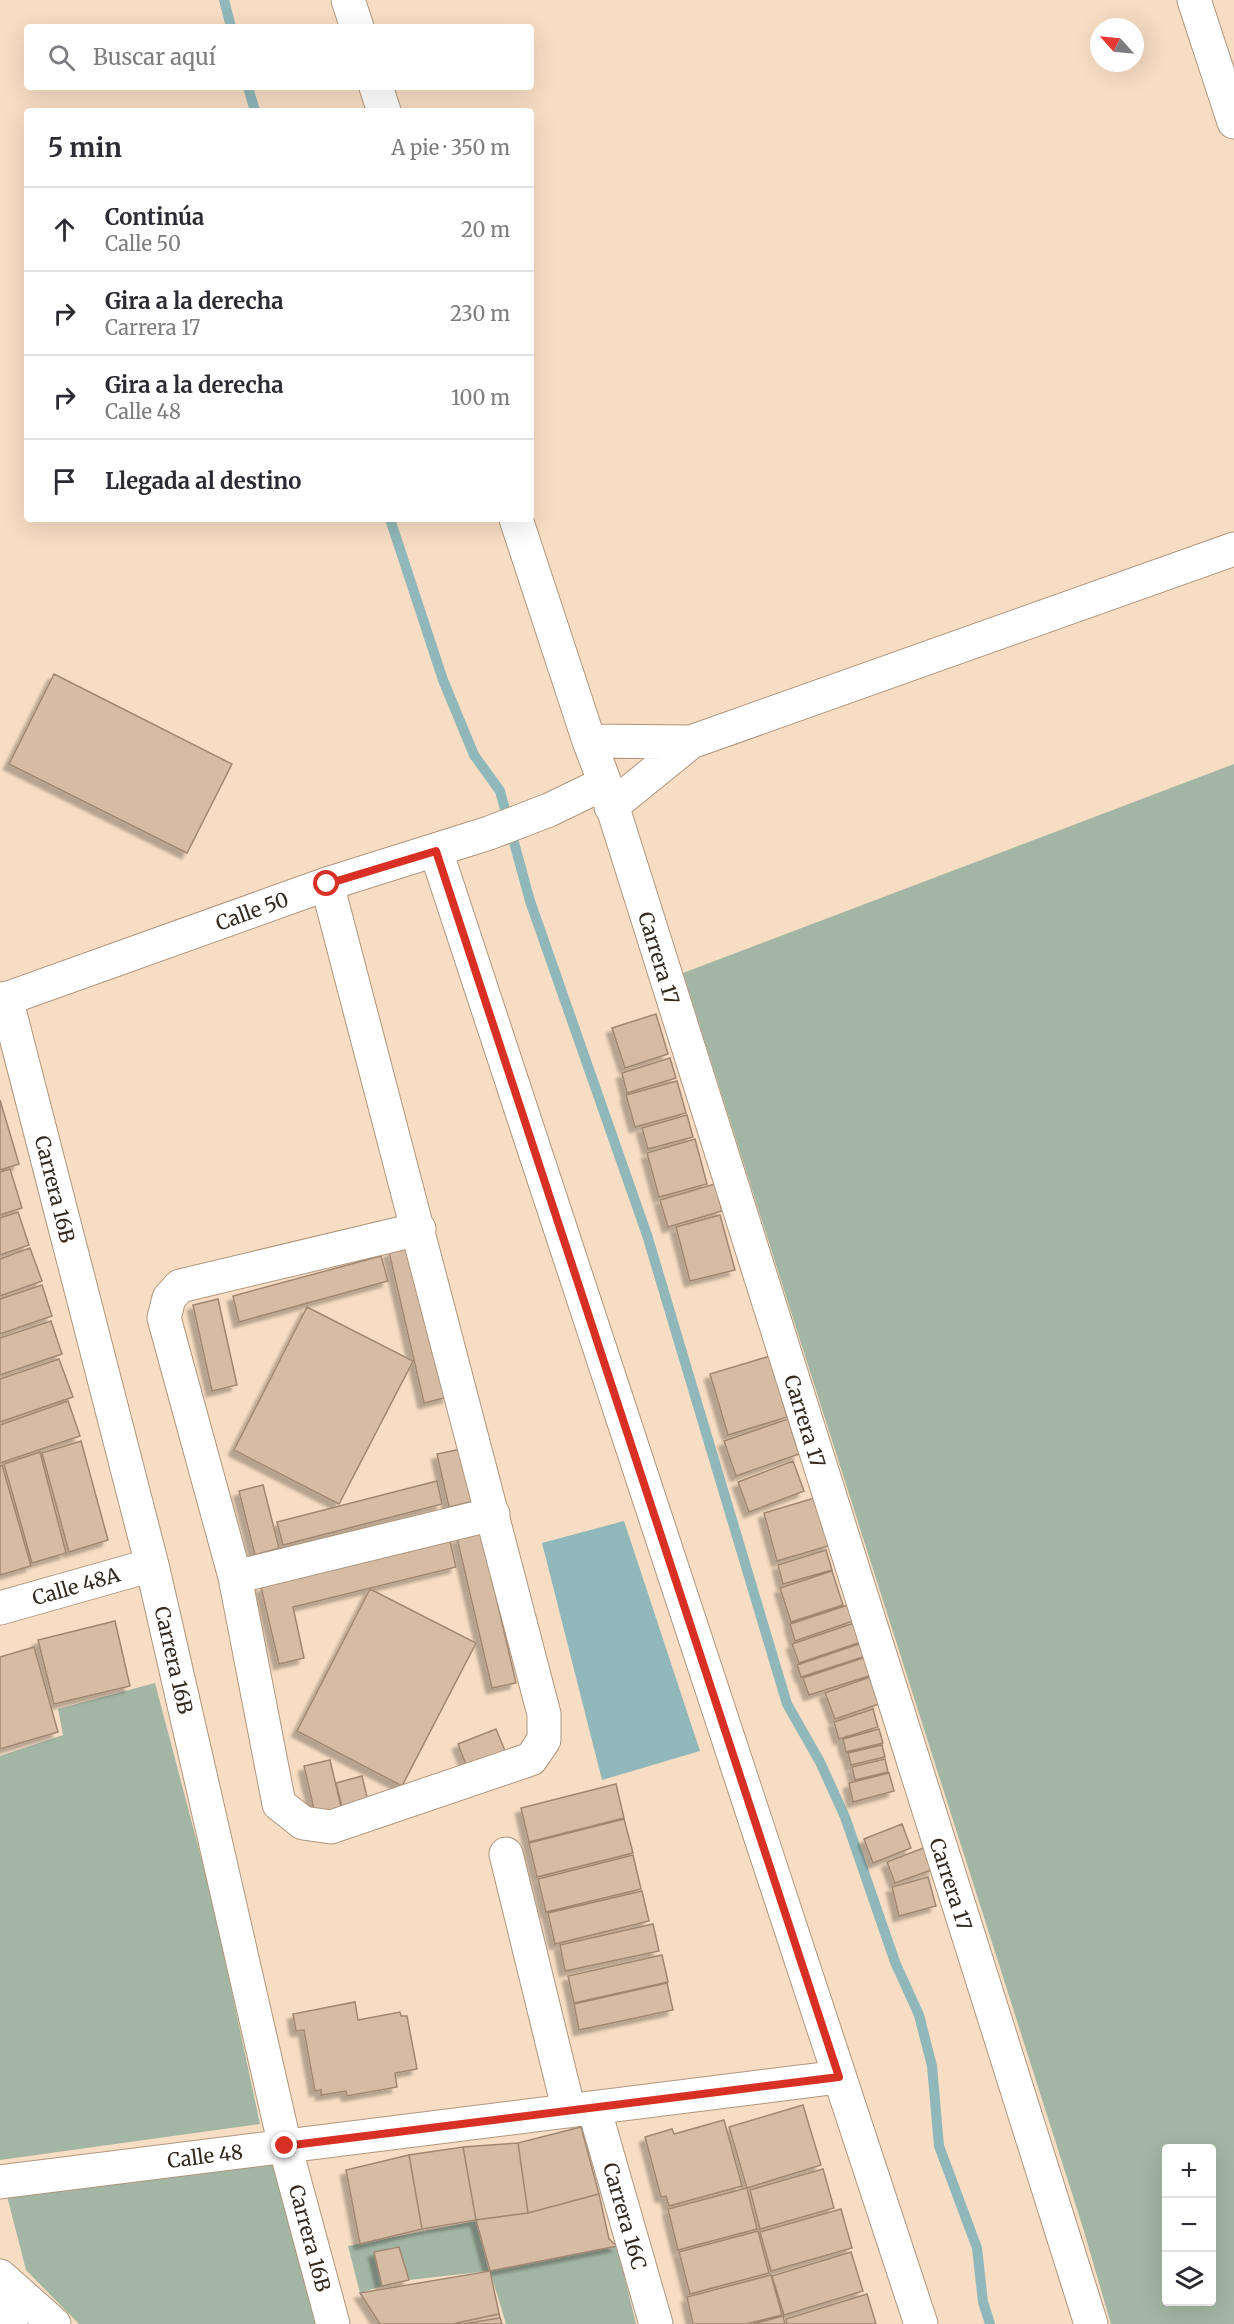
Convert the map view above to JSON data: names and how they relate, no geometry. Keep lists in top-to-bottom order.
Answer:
{
  "streets": {
    "street": [
      "Calle 50",
      "Carrera 17",
      "Carrera 16B",
      "Calle 48A",
      "Calle 48",
      "Carrera 16C"
    ]
  },
  "crossings": [
    ["Calle 50", "Carrera 17"],
    ["Calle 50", "Carrera 16B"],
    ["Carrera 16B", "Calle 48A"],
    ["Carrera 16B", "Calle 48"],
    ["Calle 48", "Carrera 16C"]
  ],
  "north": "top left",
  "page": {
    "search": "Buscar aquí",
    "heading": ["5 min", "A pie · 350 m"],
    "list": [
      ["Continúa", "Calle 50", "20 m"],
      ["Gira a la derecha", "Carrera 17", "230 m"],
      ["Gira a la derecha", "Calle 48", "100 m"],
      "Llegada al destino"
    ],
    "map_buttons": ["+", "−"]
  }
}
